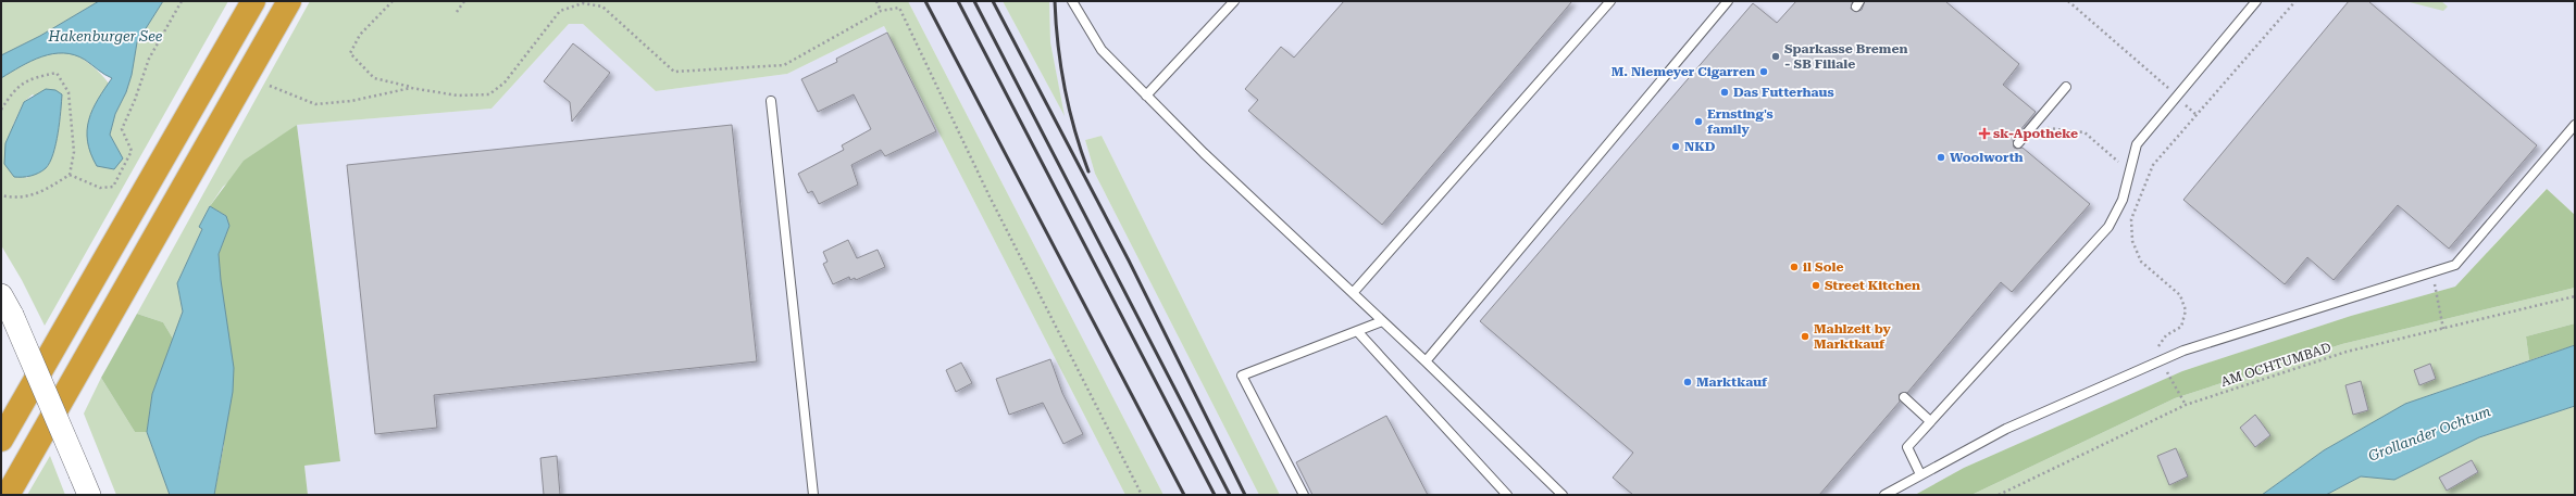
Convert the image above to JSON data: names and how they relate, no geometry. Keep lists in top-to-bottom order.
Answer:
{
  "streets": {
    "path": ["AM OCHTUMBAD"]
  },
  "water": ["Hakenburger See", "Grollander Ochtum"],
  "places": {
    "other": [
      "Sparkasse Bremen - SB Filiale",
      "M. Niemeyer Cigarren",
      "Das Futterhaus",
      "Ernsting's family",
      "NKD",
      "Woolworth",
      "il Sole",
      "Street Kitchen",
      "Mahlzeit by Marktkauf",
      "Marktkauf"
    ],
    "health": ["sk-Apotheke"]
  }
}
